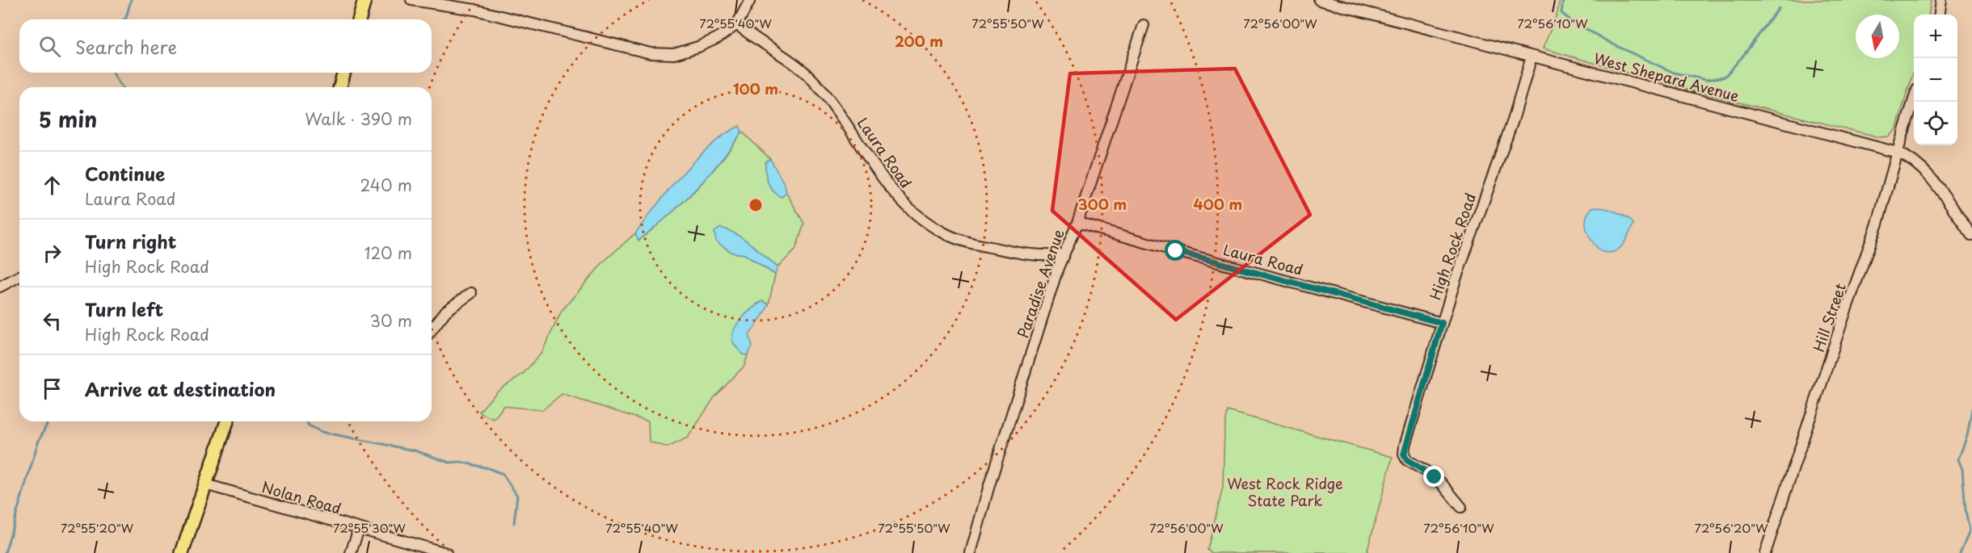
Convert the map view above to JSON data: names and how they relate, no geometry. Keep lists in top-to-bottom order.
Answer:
{
  "streets": {
    "street": [
      "West Shepard Avenue",
      "Laura Road",
      "High Rock Road",
      "Paradise Avenue",
      "Hill Street",
      "Nolan Road"
    ]
  },
  "crossings": [
    ["West Shepard Avenue", "High Rock Road"],
    ["West Shepard Avenue", "Hill Street"],
    ["Laura Road", "High Rock Road"],
    ["Laura Road", "Paradise Avenue"]
  ],
  "parks": ["West Rock Ridge State Park"],
  "north": "bottom",
  "page": {
    "map_buttons": ["+", "−"],
    "search": "Search here",
    "heading": ["5 min", "Walk · 390 m"],
    "list": [
      ["Continue", "Laura Road", "240 m"],
      ["Turn right", "High Rock Road", "120 m"],
      ["Turn left", "High Rock Road", "30 m"],
      "Arrive at destination"
    ]
  },
  "coordinates": [
    "72°55'40\"W",
    "72°55'50\"W",
    "72°56'00\"W",
    "72°56'10\"W",
    "72°55'20\"W",
    "72°55'30\"W",
    "72°56'20\"W"
  ],
  "rings": [
    "200 m",
    "100 m",
    "300 m",
    "400 m"
  ]
}
